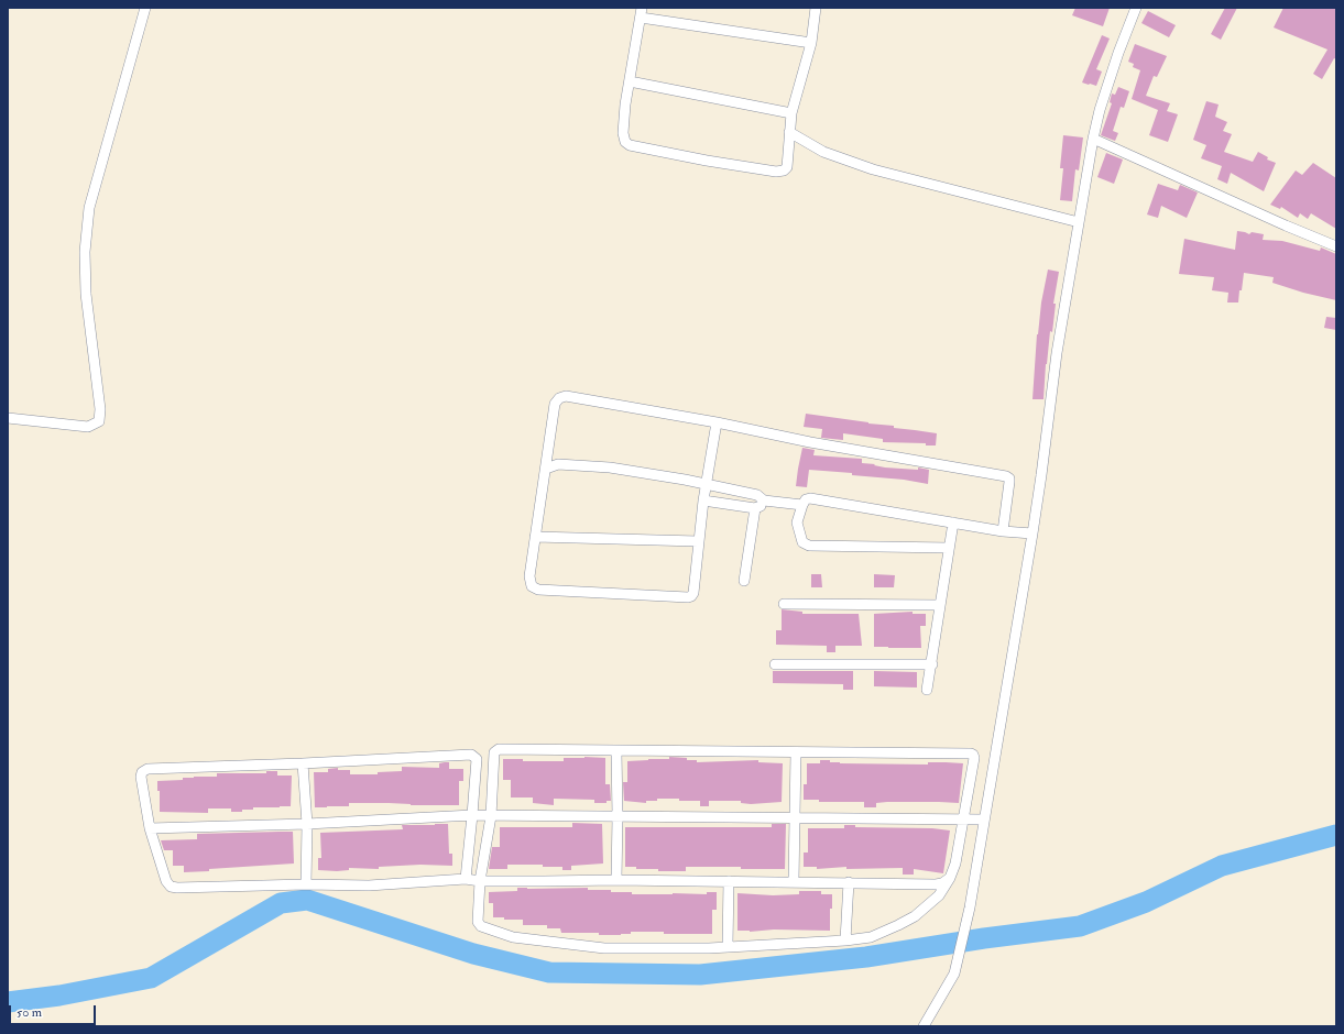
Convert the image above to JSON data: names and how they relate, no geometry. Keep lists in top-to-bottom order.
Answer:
{
  "scale_bar": "50 m"
}
